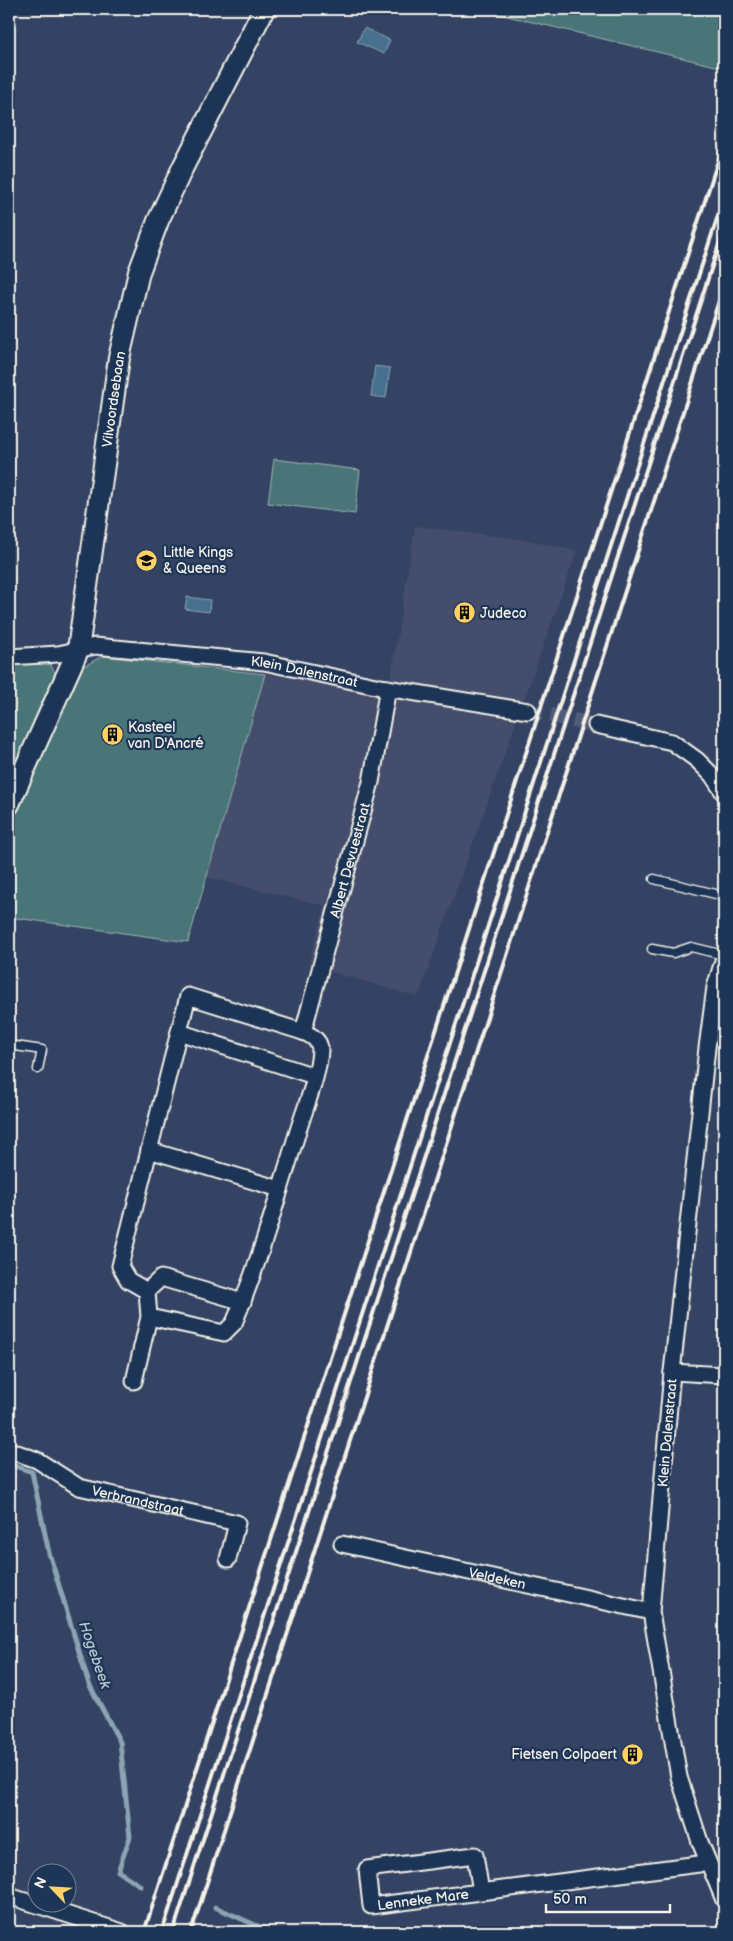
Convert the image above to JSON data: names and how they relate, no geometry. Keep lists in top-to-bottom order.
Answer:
{
  "streets": {
    "street": [
      "Vilvoordsebaan",
      "Klein Dalenstraat",
      "Albert Devuestraat",
      "Verbrandstraat",
      "Veldeken",
      "Lenneke Mare"
    ]
  },
  "crossings": [
    ["Vilvoordsebaan", "Klein Dalenstraat"],
    ["Klein Dalenstraat", "Albert Devuestraat"],
    ["Klein Dalenstraat", "Veldeken"],
    ["Klein Dalenstraat", "Lenneke Mare"]
  ],
  "water": ["Hogebeek"],
  "places": {
    "school or university": ["Little Kings & Queens"],
    "building": ["Judeco", "Kasteel van D'Ancré", "Fietsen Colpaert"]
  },
  "scale_bar": "50 m",
  "north": "top left"
}
